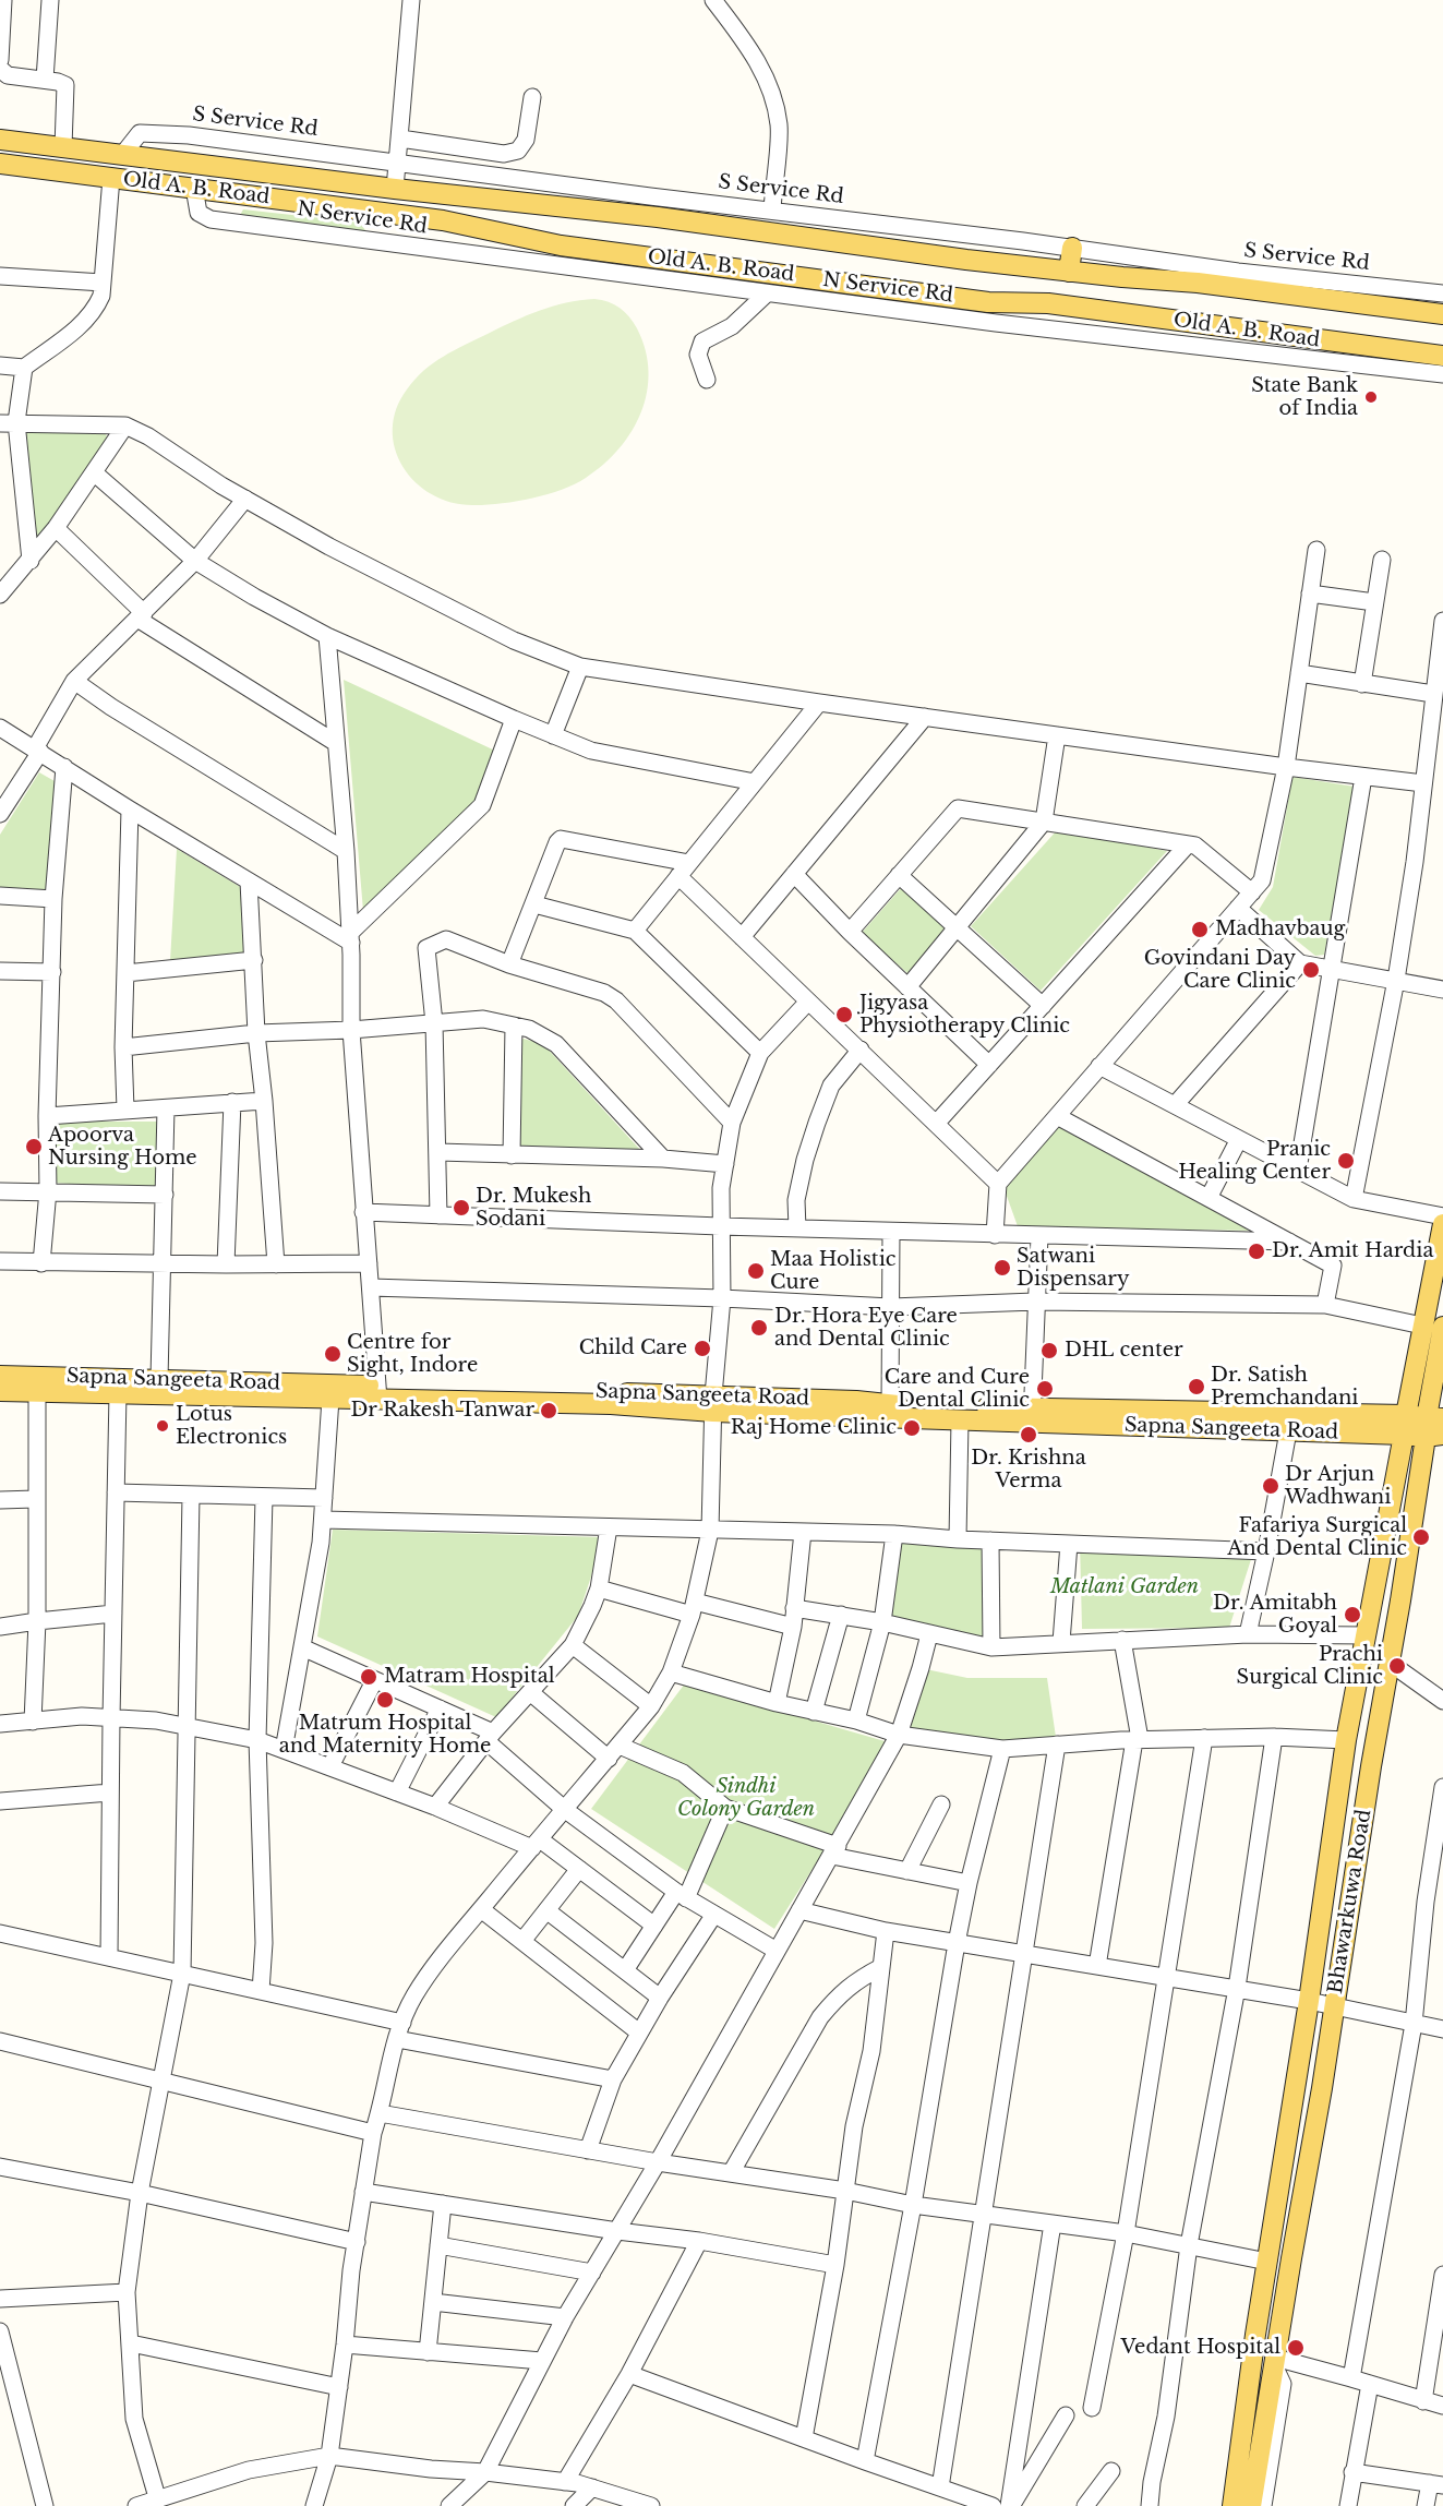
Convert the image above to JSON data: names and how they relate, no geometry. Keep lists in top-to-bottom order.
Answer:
{
  "streets": {
    "main road": ["Old A. B. Road", "Sapna Sangeeta Road", "Bhawarkuwa Road"],
    "street": ["S Service Rd", "N Service Rd"]
  },
  "crossings": [
    ["S Service Rd", "Old A. B. Road"],
    ["Old A. B. Road", "N Service Rd"],
    ["Sapna Sangeeta Road", "Bhawarkuwa Road"]
  ],
  "parks": ["Matlani Garden", "Sindhi Colony Garden"],
  "places": [
    "State Bank of India",
    "Madhavbaug",
    "Govindani Day Care Clinic",
    "Jigyasa Physiotherapy Clinic",
    "Apoorva Nursing Home",
    "Pranic Healing Center",
    "Dr. Mukesh Sodani",
    "Dr. Amit Hardia",
    "Satwani Dispensary",
    "Maa Holistic Cure",
    "Dr. Hora Eye Care and Dental Clinic",
    "Child Care",
    "DHL center",
    "Centre for Sight, Indore",
    "Dr. Satish Premchandani",
    "Care and Cure Dental Clinic",
    "Dr Rakesh Tanwar",
    "Lotus Electronics",
    "Raj Home Clinic",
    "Dr. Krishna Verma",
    "Dr Arjun Wadhwani",
    "Fafariya Surgical And Dental Clinic",
    "Dr. Amitabh Goyal",
    "Prachi Surgical Clinic",
    "Matram Hospital",
    "Matrum Hospital and Maternity Home",
    "Vedant Hospital"
  ]
}
